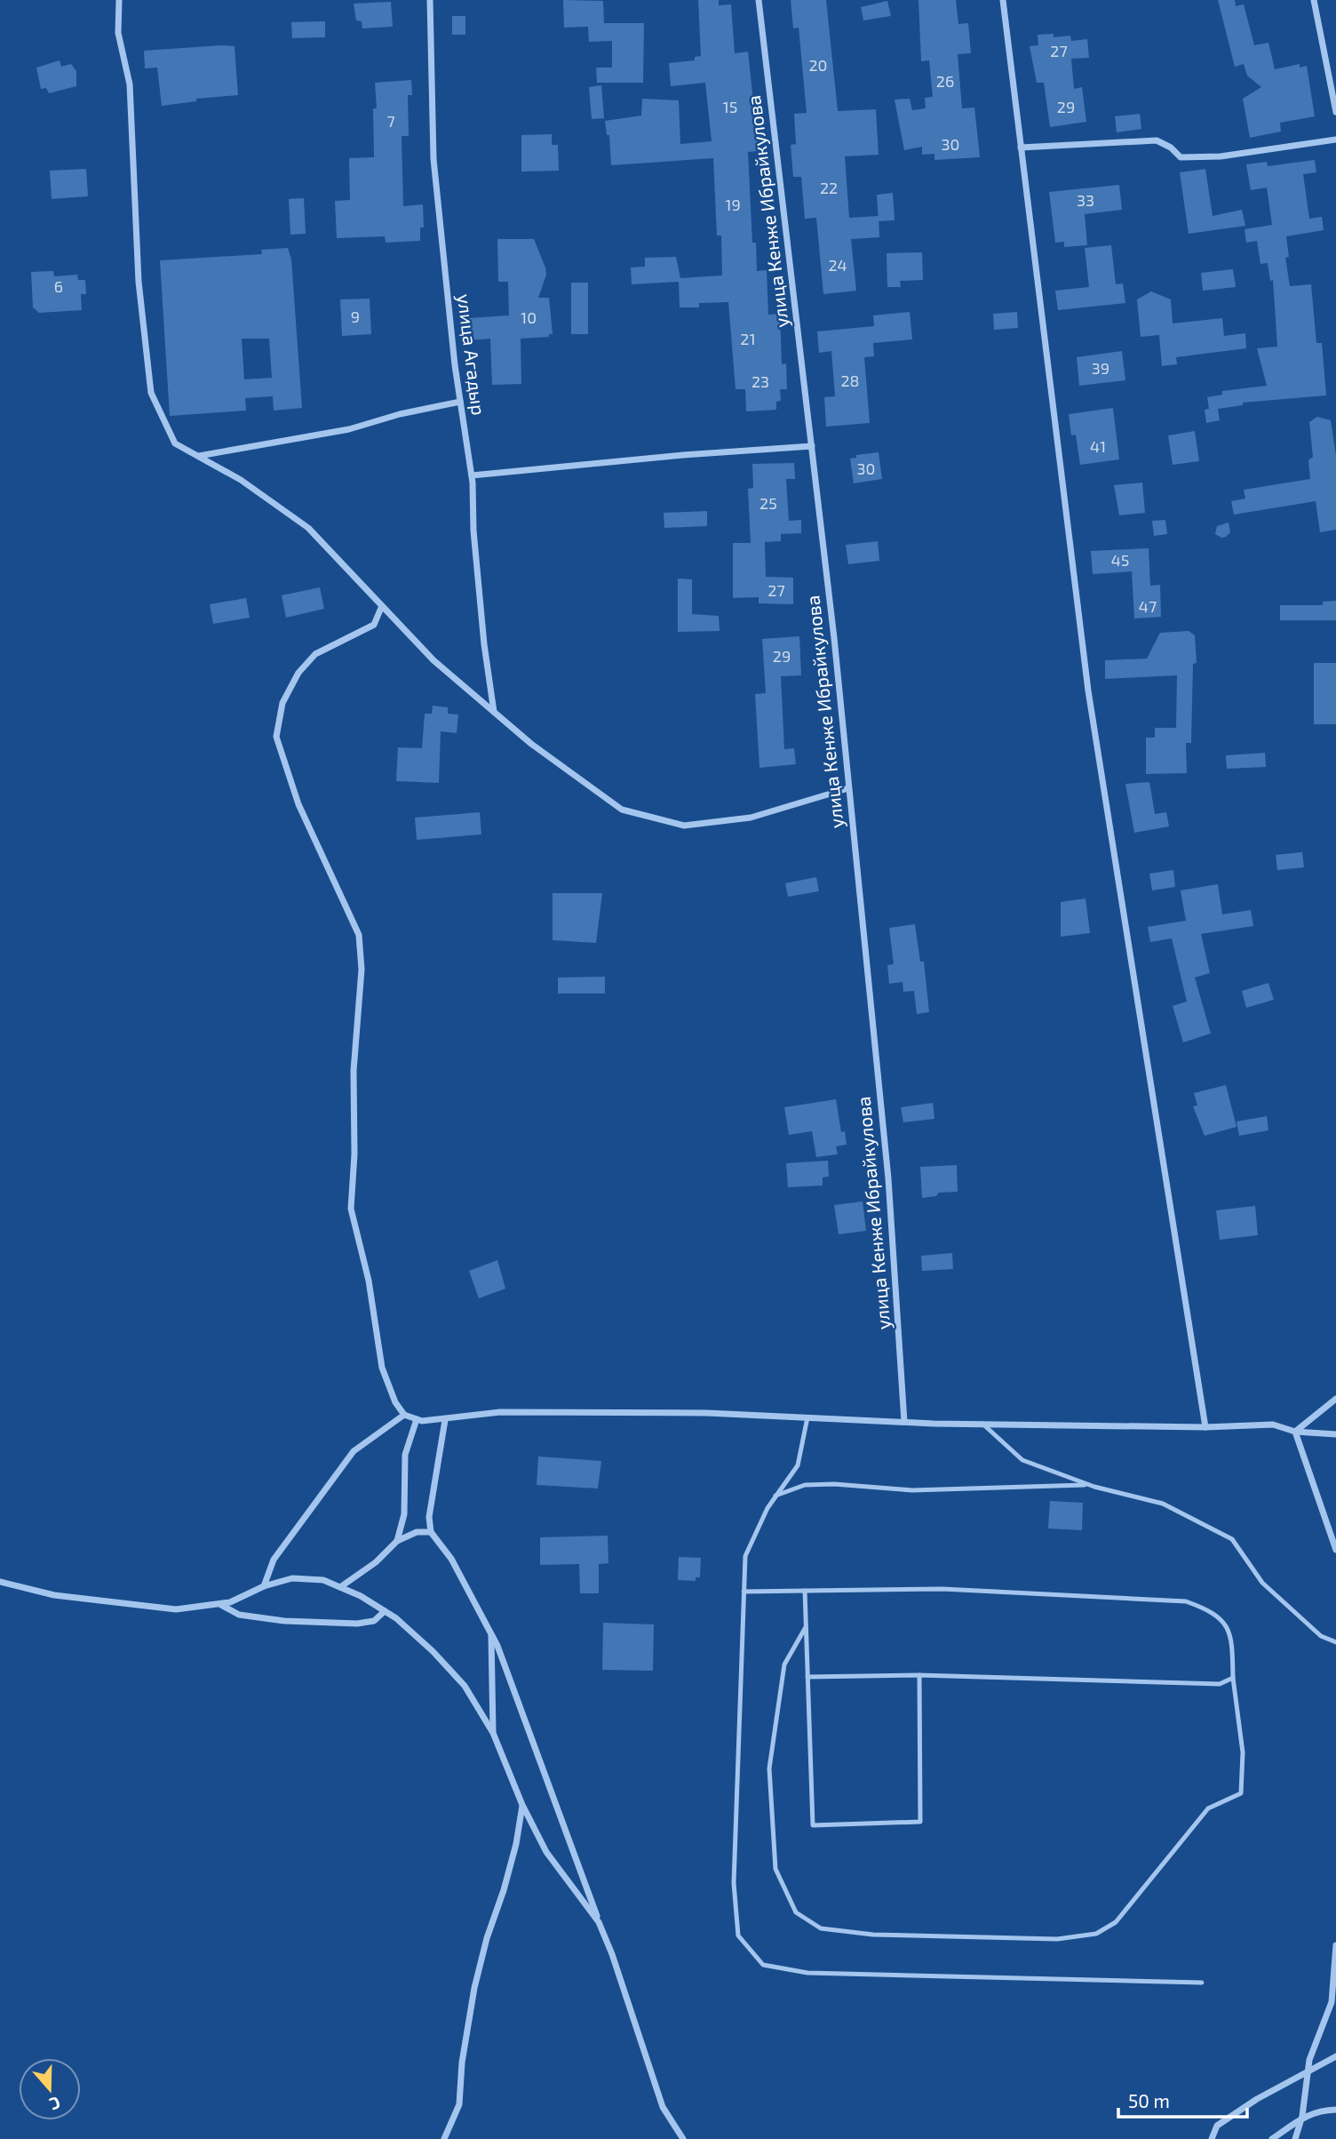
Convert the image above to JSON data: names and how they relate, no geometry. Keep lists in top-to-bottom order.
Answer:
{
  "streets": {
    "street": ["улица Кенже Ибрайкулова", "улица Агадыр"]
  },
  "house_numbers": [
    "27",
    "20",
    "26",
    "15",
    "29",
    "7",
    "30",
    "22",
    "33",
    "19",
    "24",
    "6",
    "9",
    "10",
    "21",
    "39",
    "28",
    "23",
    "41",
    "30",
    "25",
    "45",
    "27",
    "47",
    "29"
  ],
  "scale_bar": "50 m",
  "north": "bottom"
}
